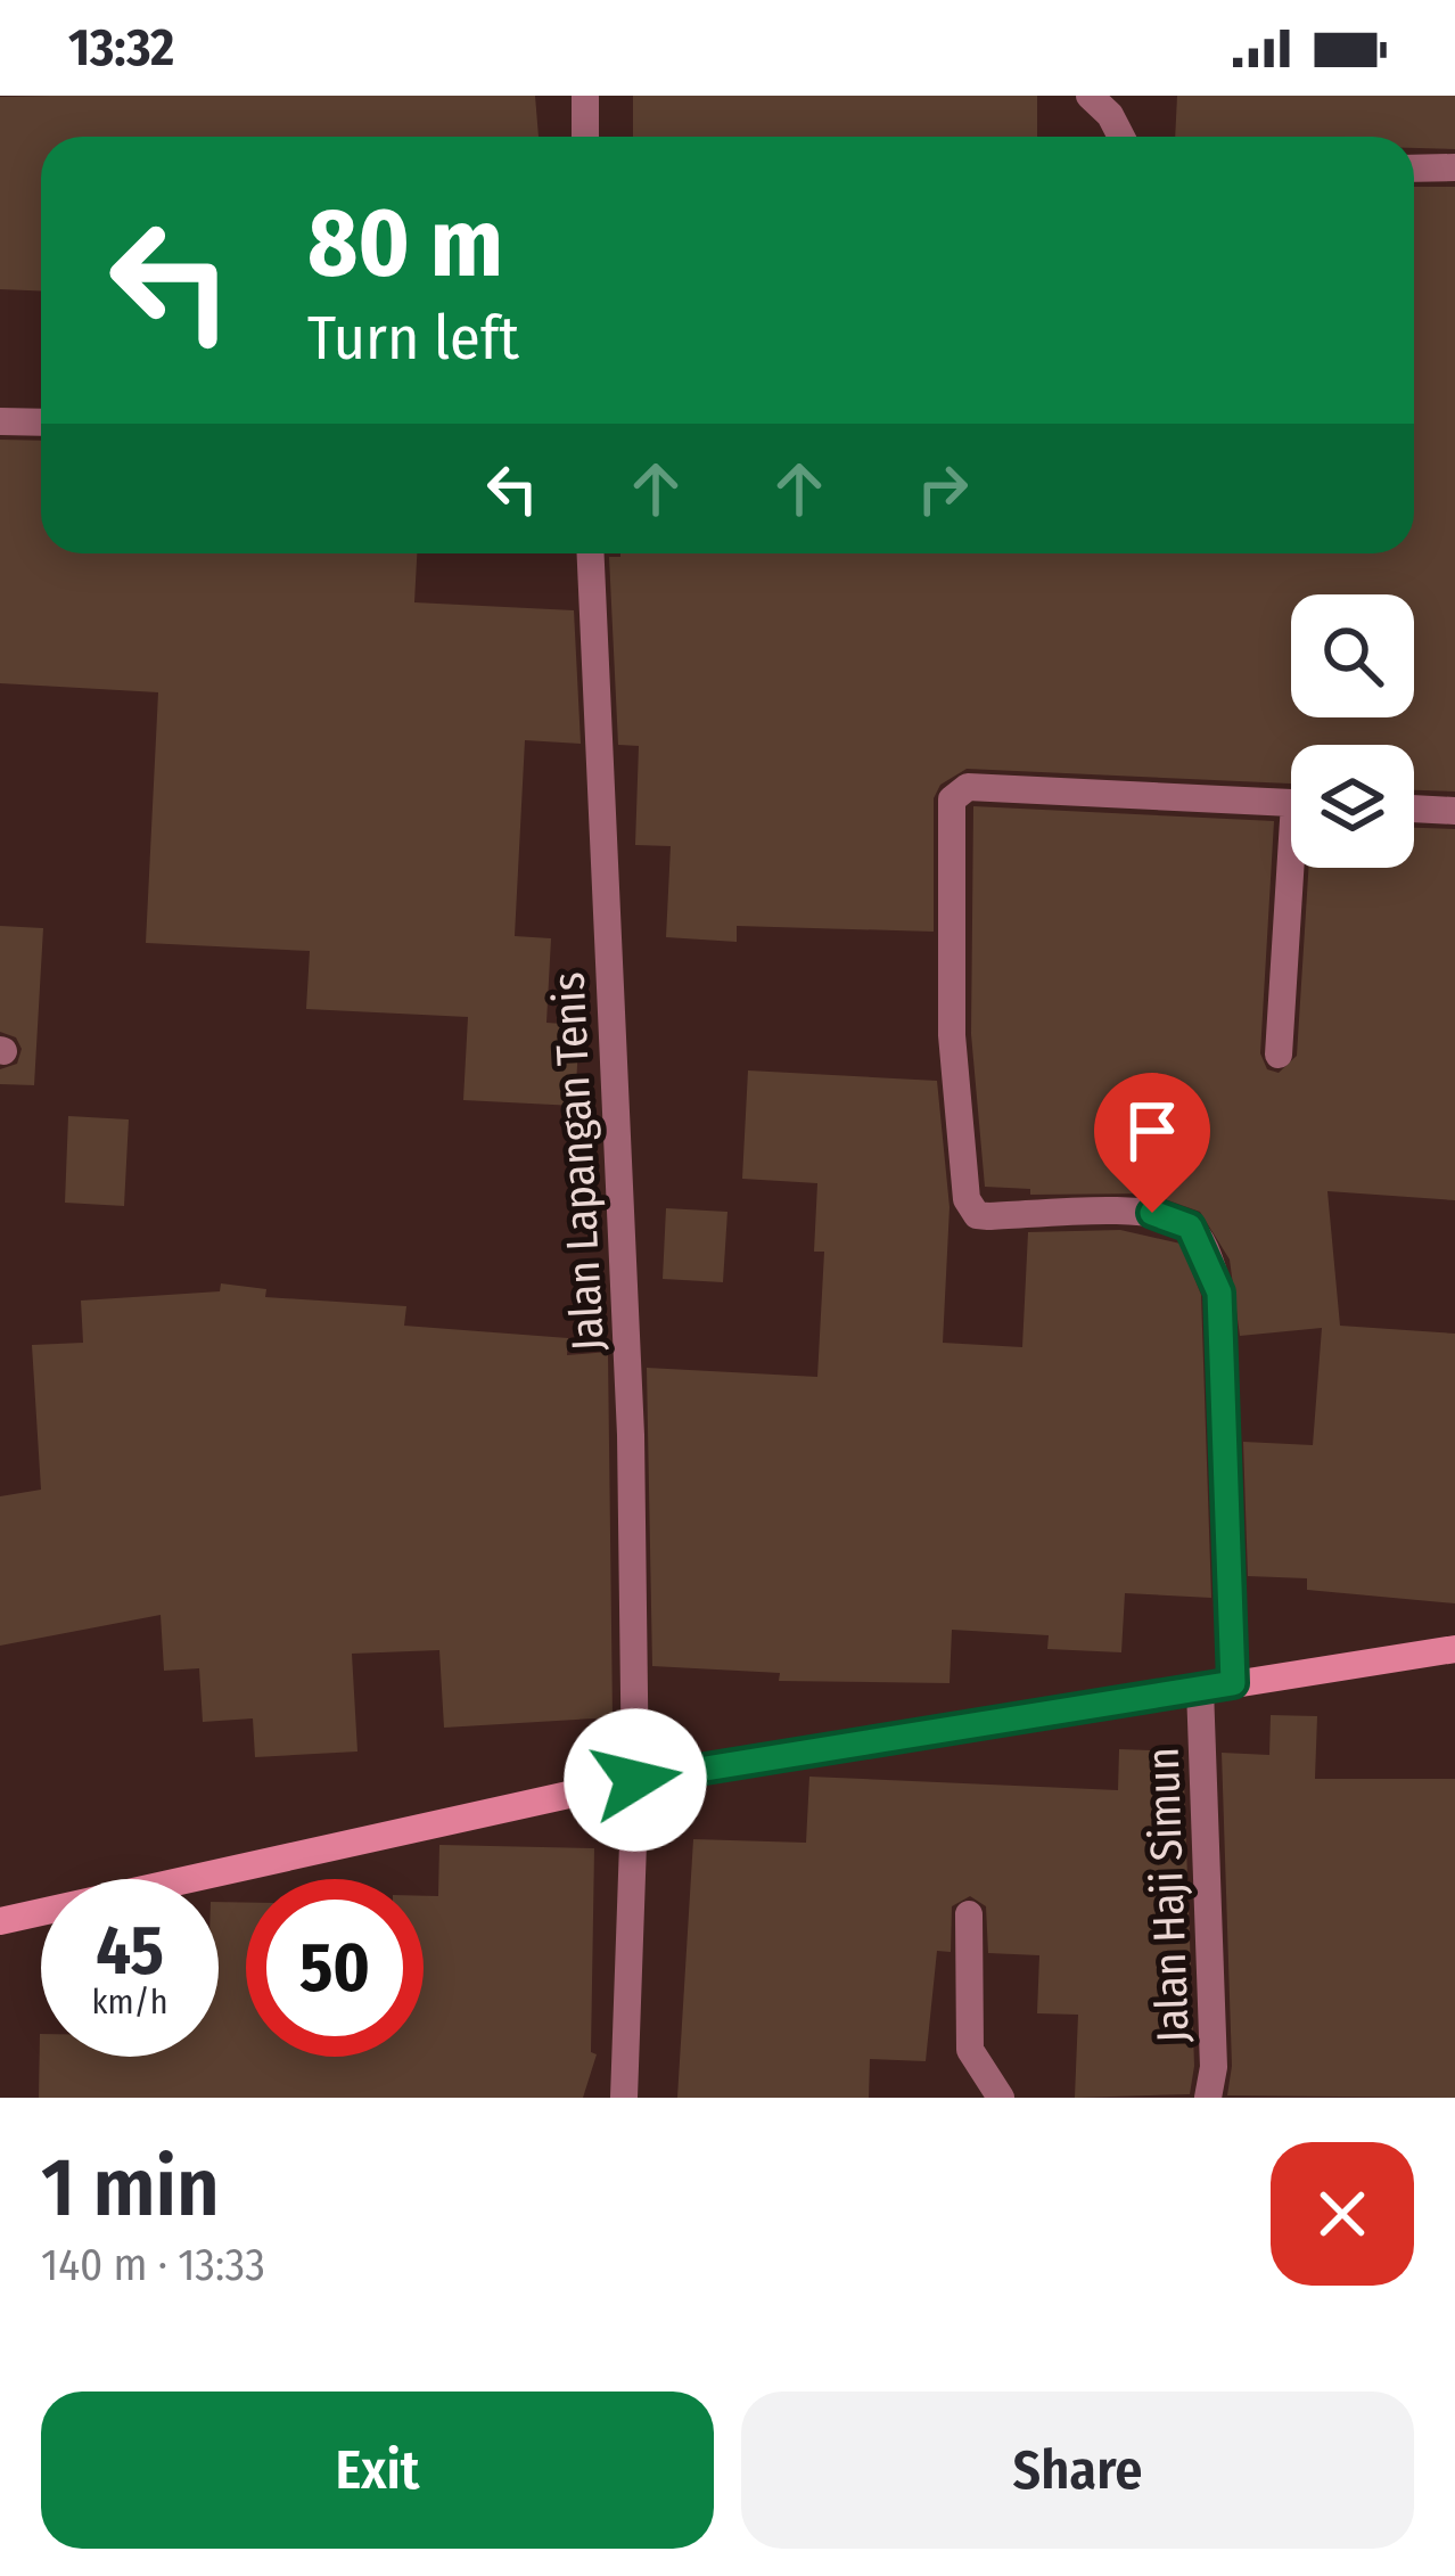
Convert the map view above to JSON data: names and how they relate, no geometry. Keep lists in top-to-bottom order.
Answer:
{
  "streets": {
    "street": ["Jalan Lapangan Tenis", "Jalan Haji Simun"]
  },
  "page": {
    "status": "13:32",
    "turn": ["80 m", "Turn left"],
    "speed": "45 km/h",
    "limit": "50",
    "heading": ["1 min", "140 m · 13:33"],
    "buttons": ["Exit", "Share"]
  }
}
